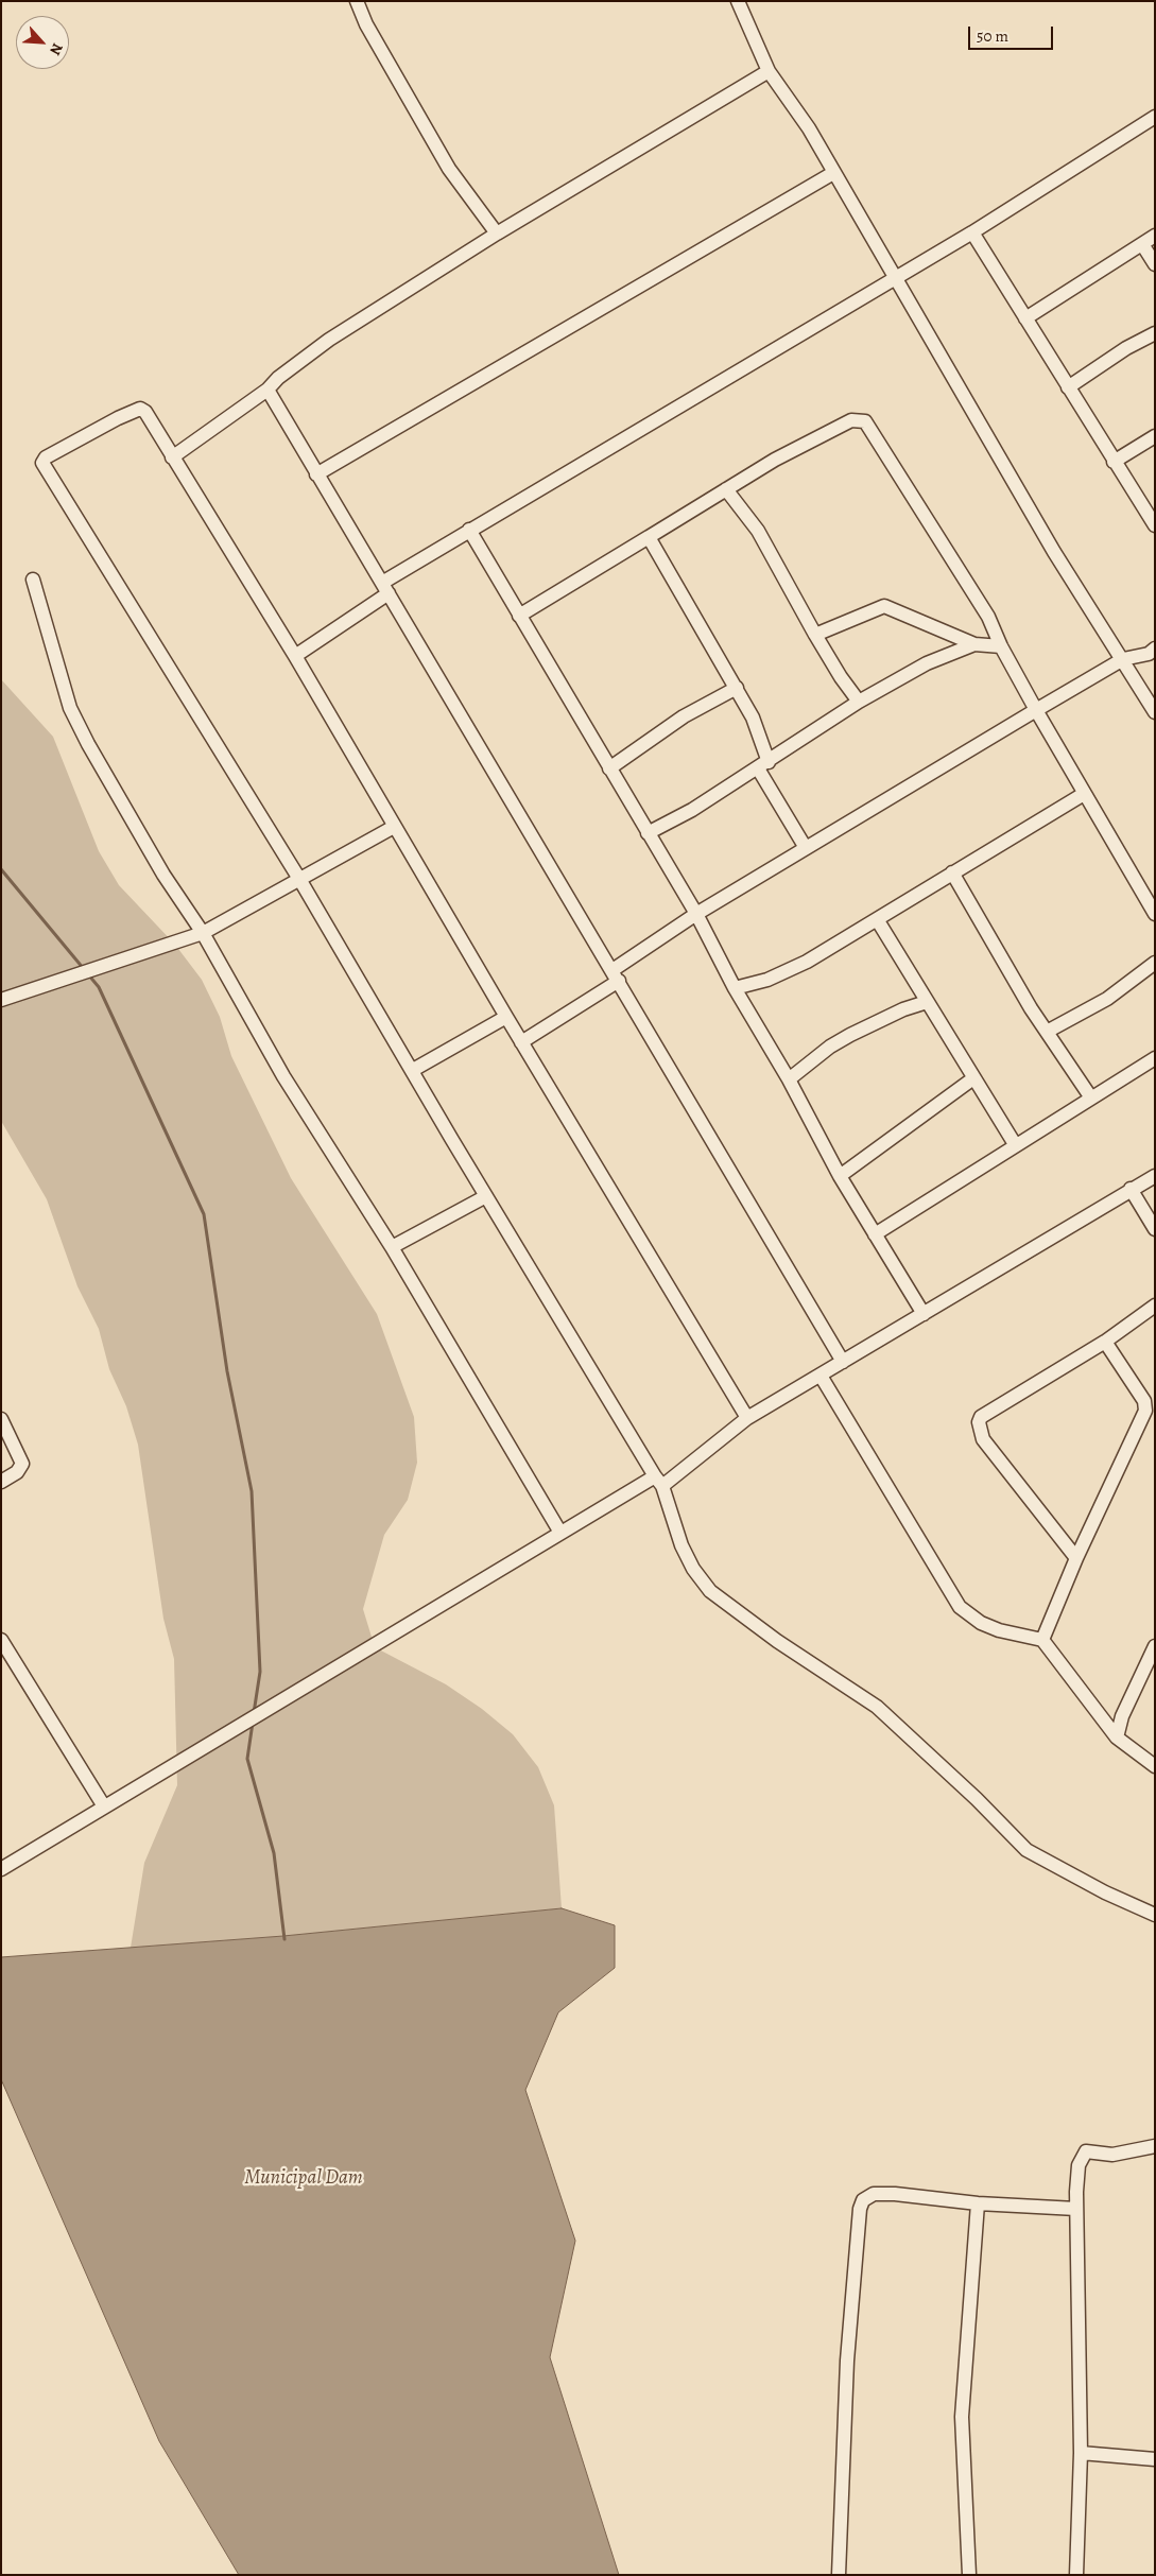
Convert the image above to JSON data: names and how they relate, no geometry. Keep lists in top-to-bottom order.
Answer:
{
  "water": ["Municipal Dam"],
  "scale_bar": "50 m",
  "north": "bottom right"
}
